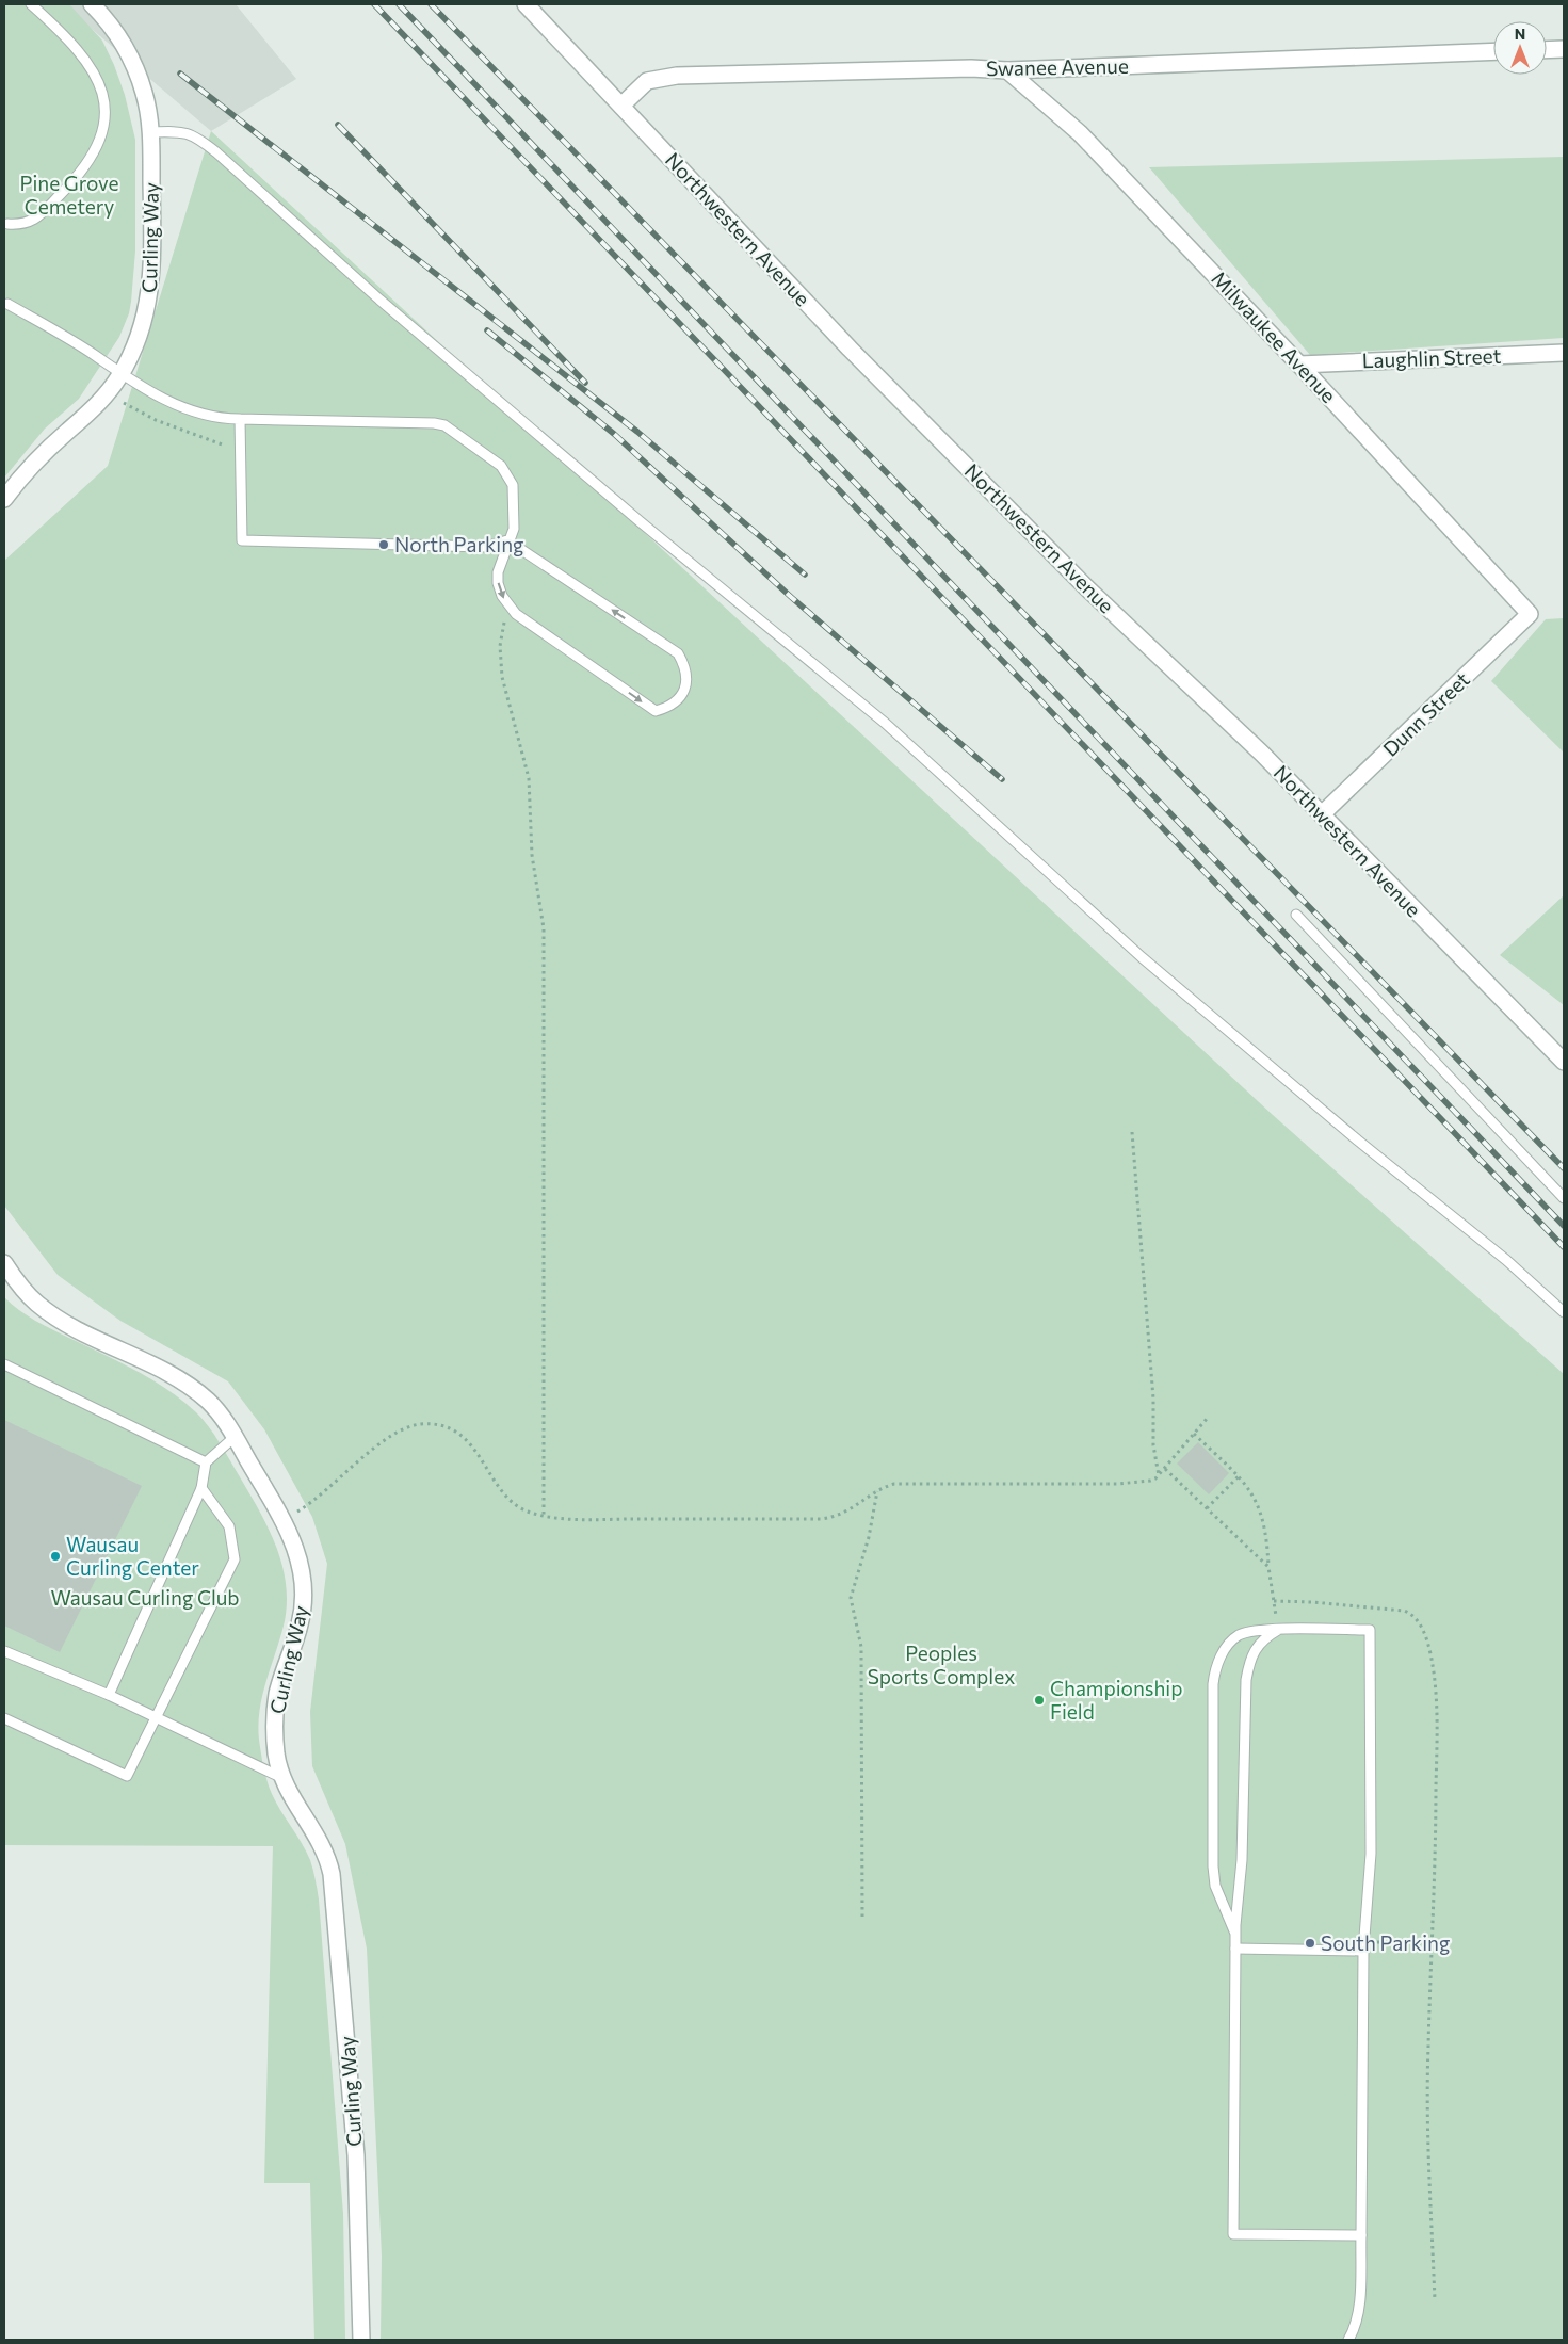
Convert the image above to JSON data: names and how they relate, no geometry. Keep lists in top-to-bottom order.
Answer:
{
  "streets": {
    "street": [
      "Swanee Avenue",
      "Northwestern Avenue",
      "Curling Way",
      "Milwaukee Avenue",
      "Laughlin Street",
      "Dunn Street"
    ]
  },
  "crossings": [
    ["Swanee Avenue", "Northwestern Avenue"],
    ["Swanee Avenue", "Milwaukee Avenue"],
    ["Northwestern Avenue", "Dunn Street"],
    ["Milwaukee Avenue", "Laughlin Street"],
    ["Milwaukee Avenue", "Dunn Street"]
  ],
  "parks": ["Pine Grove Cemetery", "Wausau Curling Club", "Peoples Sports Complex"],
  "places": [
    "North Parking",
    "Wausau Curling Center",
    "Championship Field",
    "South Parking"
  ],
  "north": "top"
}
